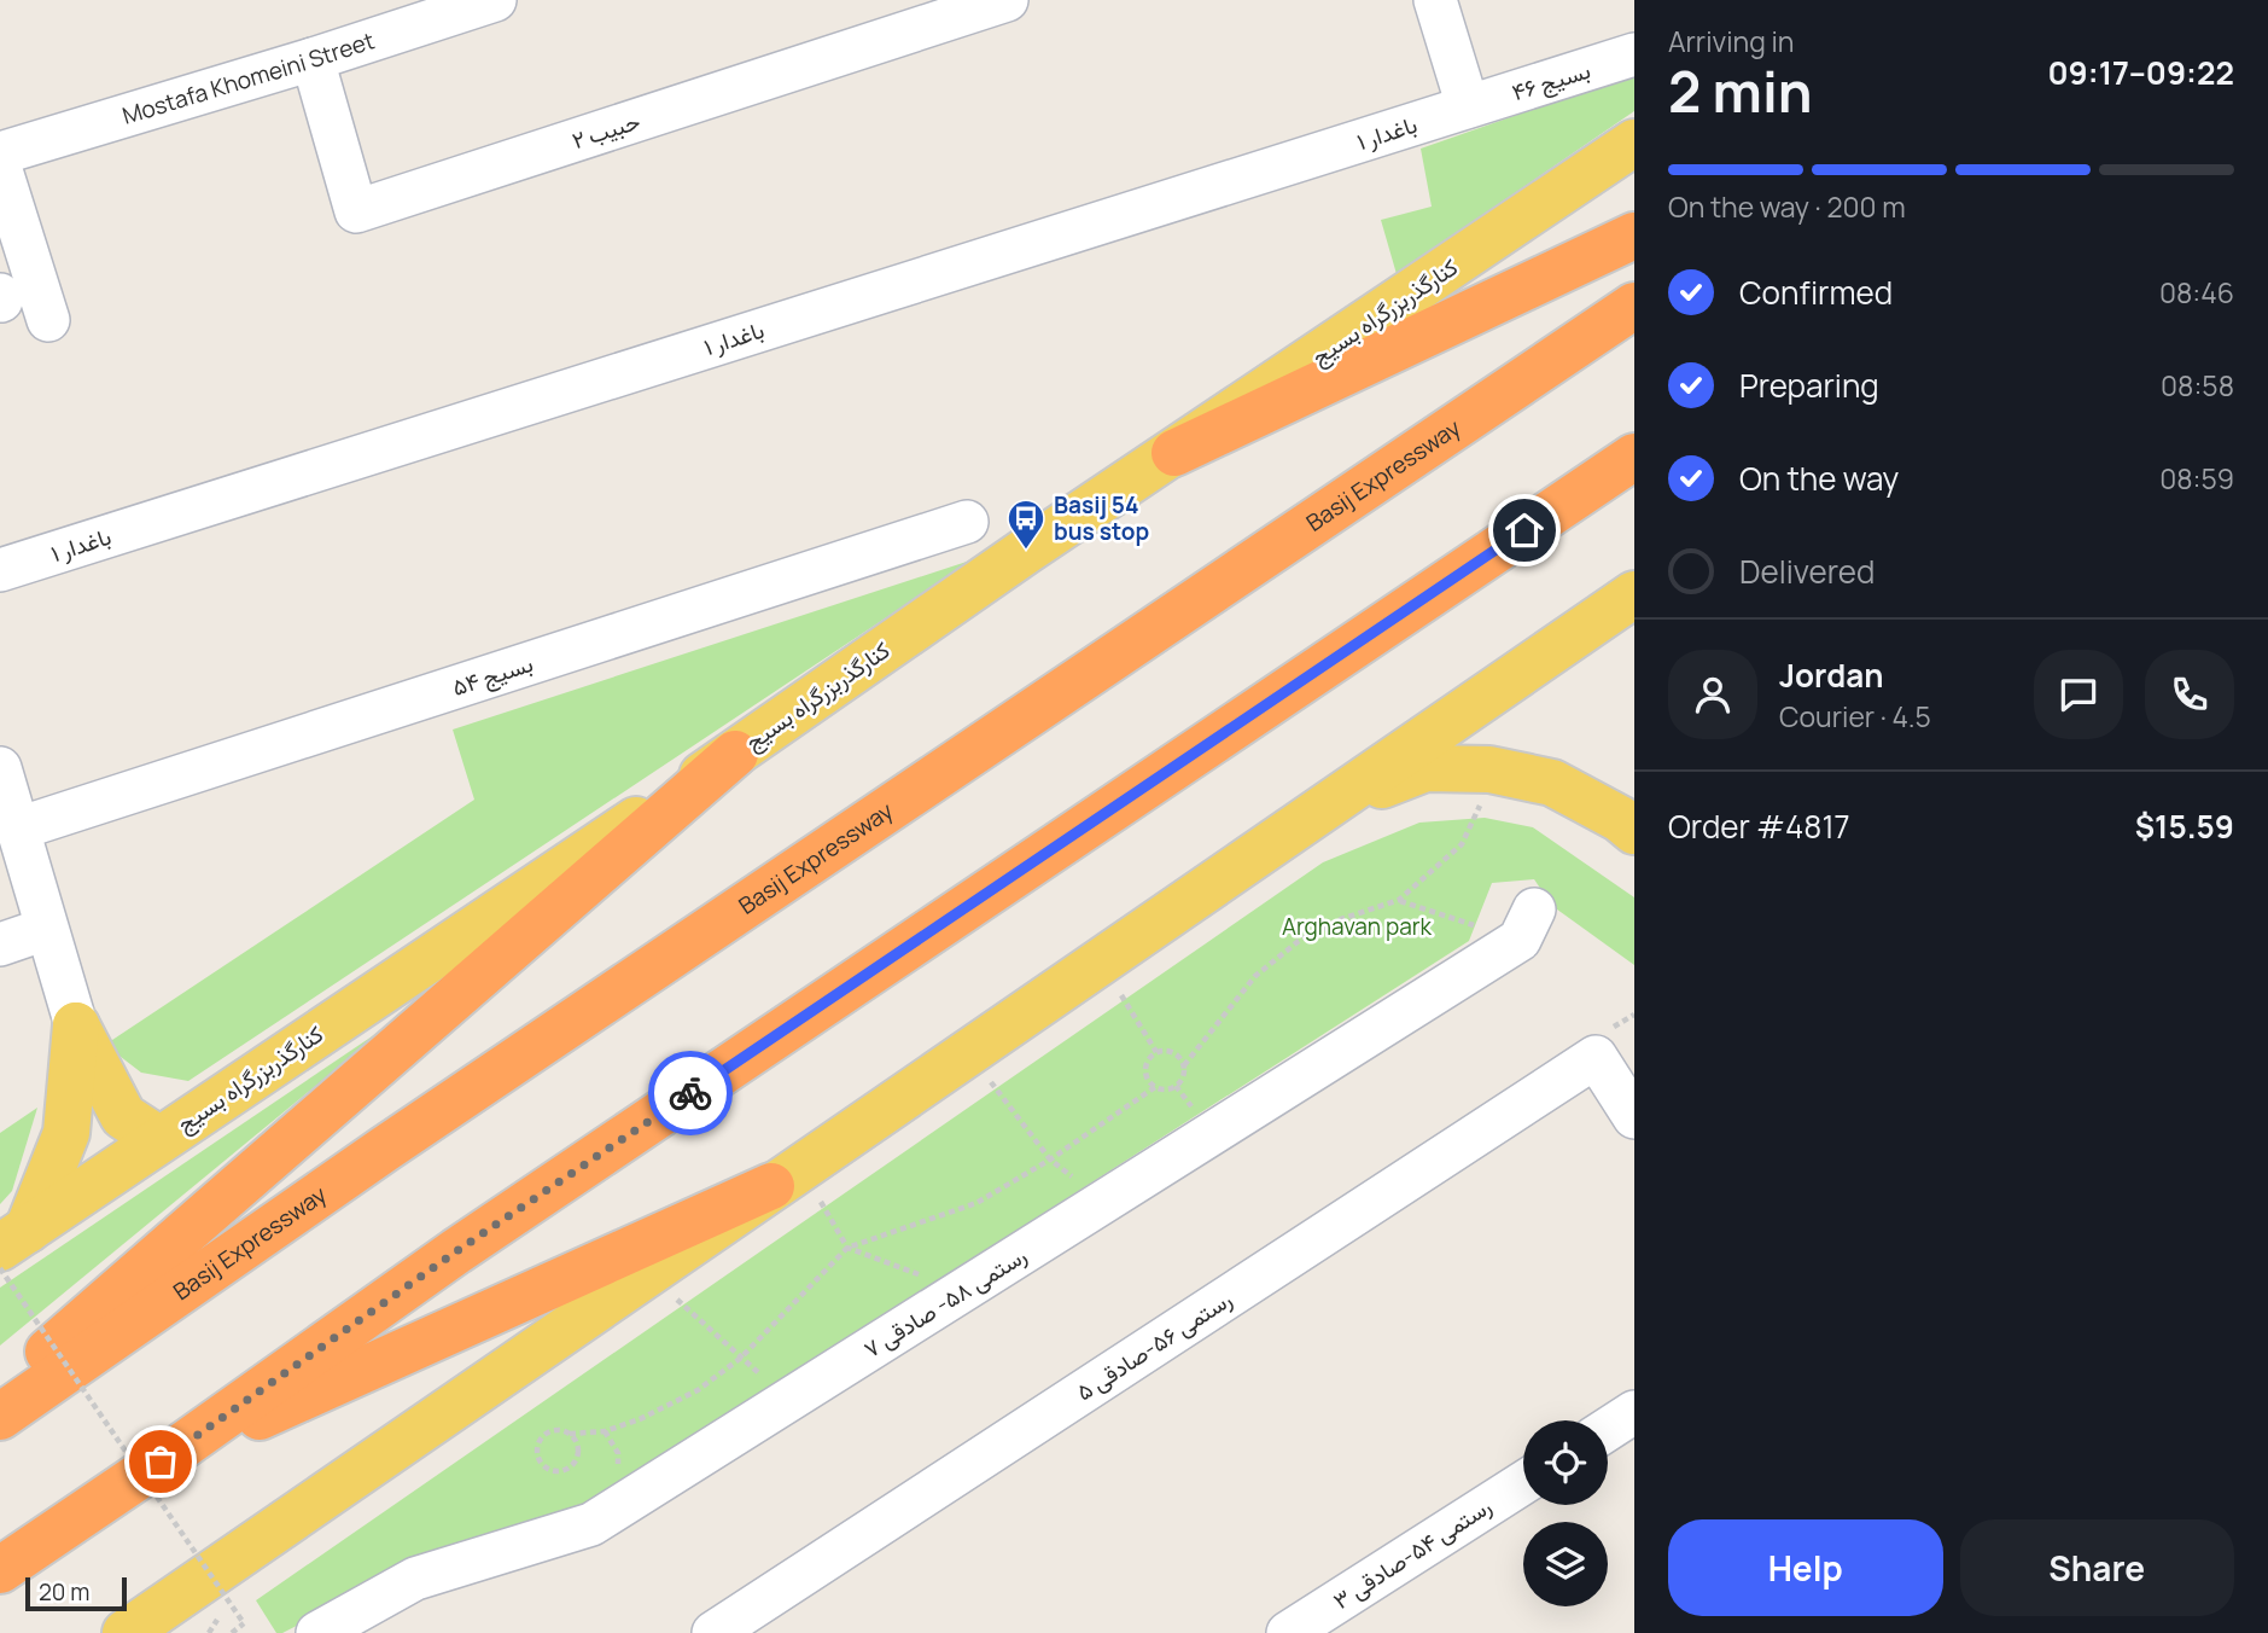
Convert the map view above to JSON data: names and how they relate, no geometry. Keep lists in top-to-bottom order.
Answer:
{
  "streets": {
    "highway": ["Basij Expressway"],
    "main road": ["کنارگذربزرگراه بسیج"],
    "street": [
      "Mostafa Khomeini Street",
      "بسیج ۴۶",
      "حبیب ۲",
      "باغدار ۱",
      "بسیج ۵۴",
      "رستمی ۵۸- صادقی ۷",
      "رستمی ۵۶-صادقی ۵",
      "رستمی ۵۴-صادقی ۳"
    ]
  },
  "crossings": [
    ["Mostafa Khomeini Street", "حبیب ۲"],
    ["بسیج ۴۶", "باغدار ۱"]
  ],
  "parks": ["Arghavan park"],
  "places": {
    "bus stop": ["Basij 54 bus stop"]
  },
  "scale_bar": "20 m",
  "page": {
    "heading": ["2 min", "Arriving in", "09:17–09:22"],
    "panel": [
      "Jordan",
      "Courier · 4.5",
      "Order #4817",
      "$15.59"
    ],
    "bar": "On the way · 200 m",
    "list": [
      ["Confirmed", "08:46"],
      ["Preparing", "08:58"],
      ["On the way", "08:59"],
      "Delivered"
    ],
    "buttons": ["Help", "Share"],
    "scale": "20 m"
  }
}
